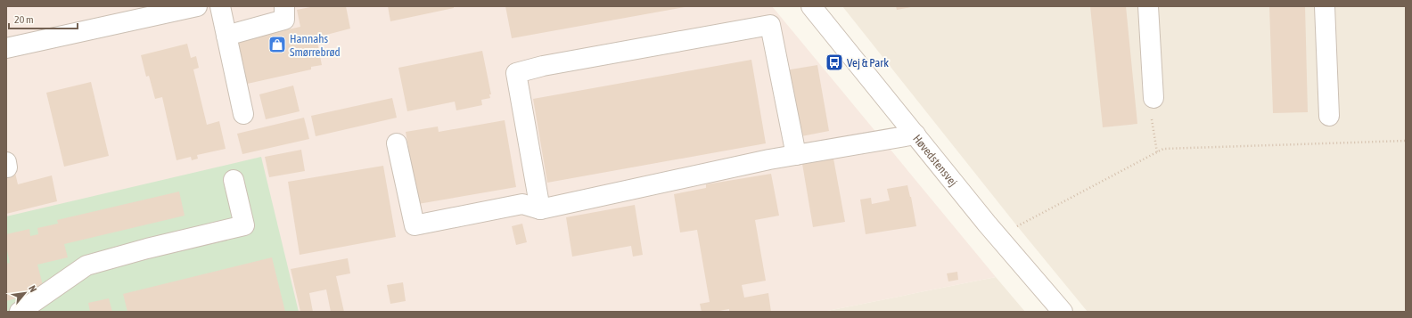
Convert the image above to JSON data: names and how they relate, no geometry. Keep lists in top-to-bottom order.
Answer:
{
  "streets": {
    "street": ["Høvedstensvej"]
  },
  "places": {
    "shop": ["Hannahs Smørrebrød"],
    "bus stop": ["Vej & Park"]
  },
  "scale_bar": "20 m",
  "north": "top right"
}
